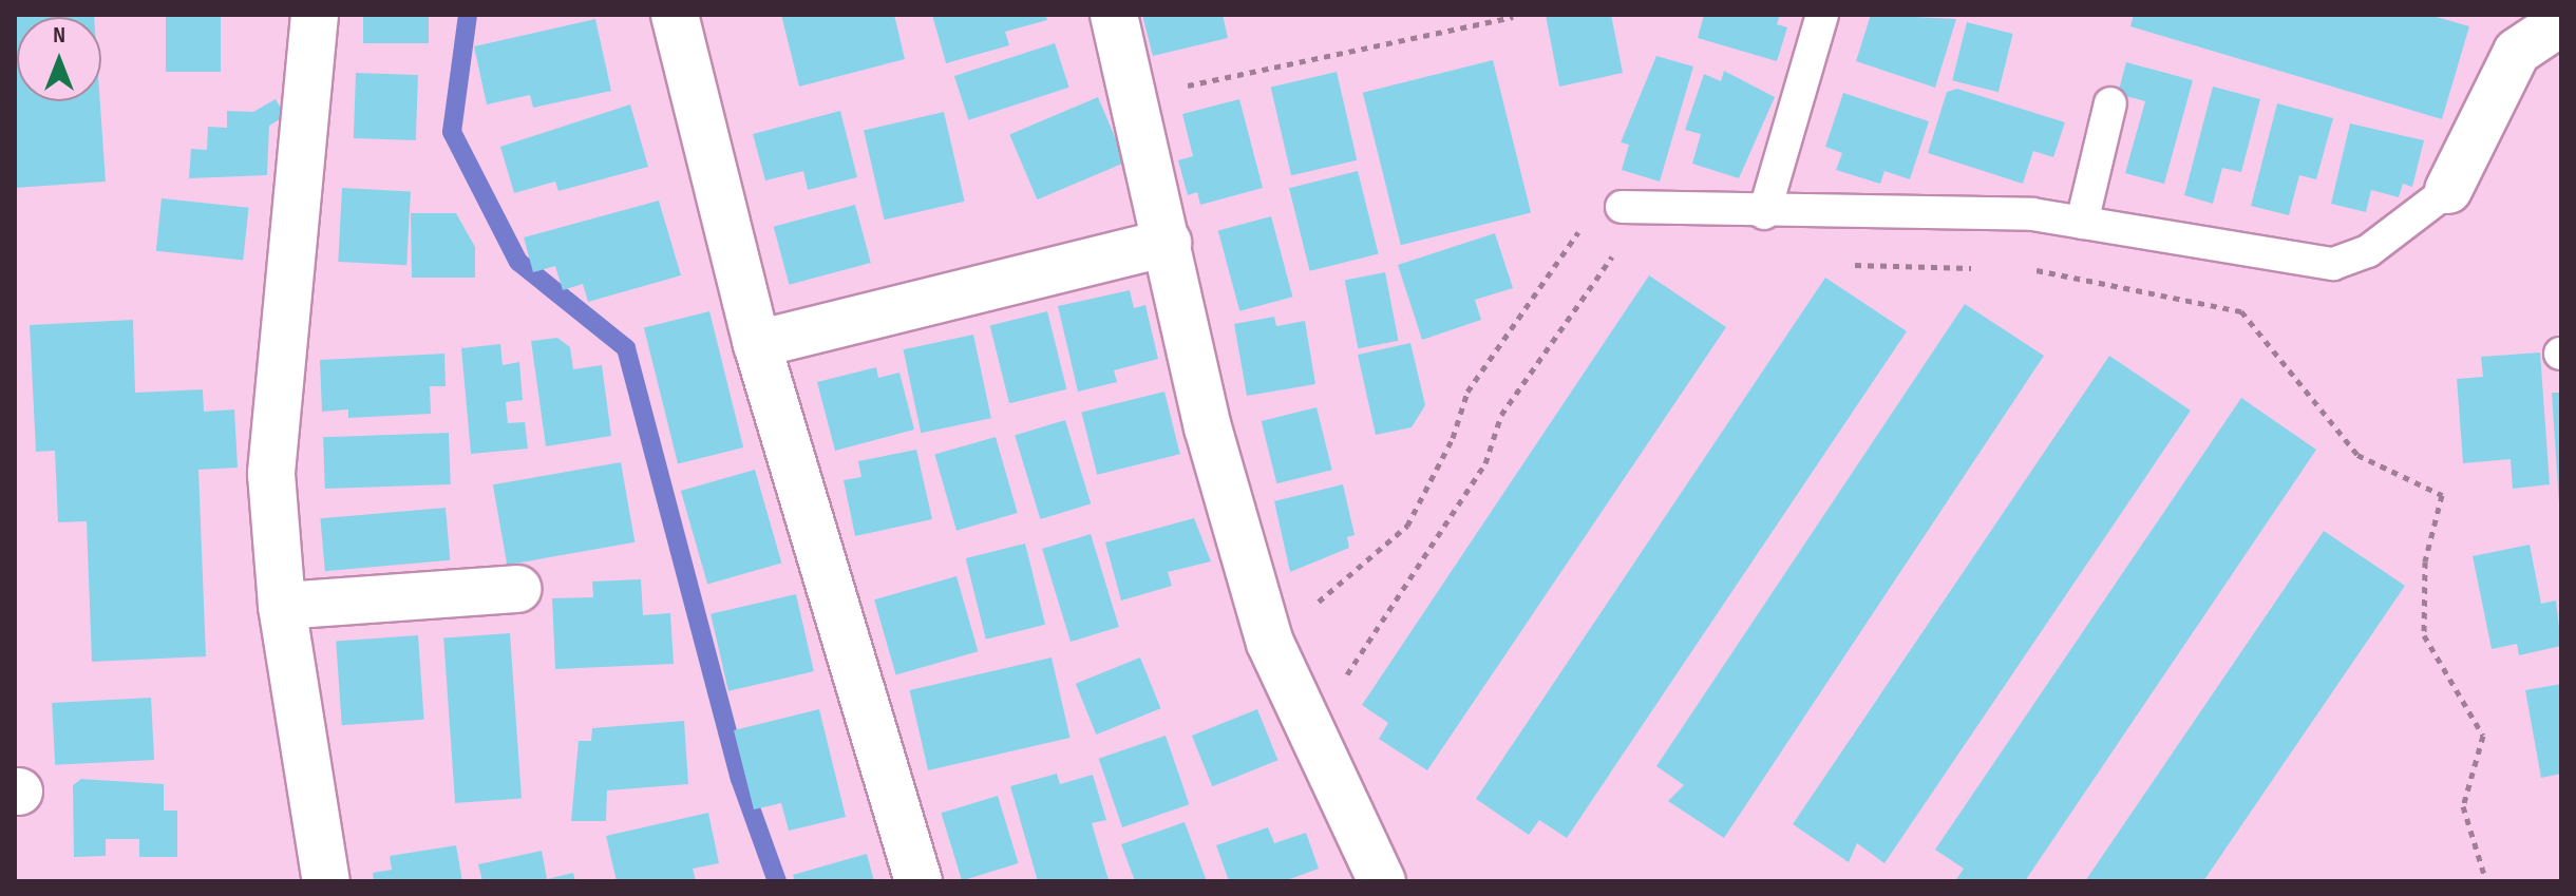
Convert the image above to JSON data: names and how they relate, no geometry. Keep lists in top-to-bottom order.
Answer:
{
  "north": "top"
}
